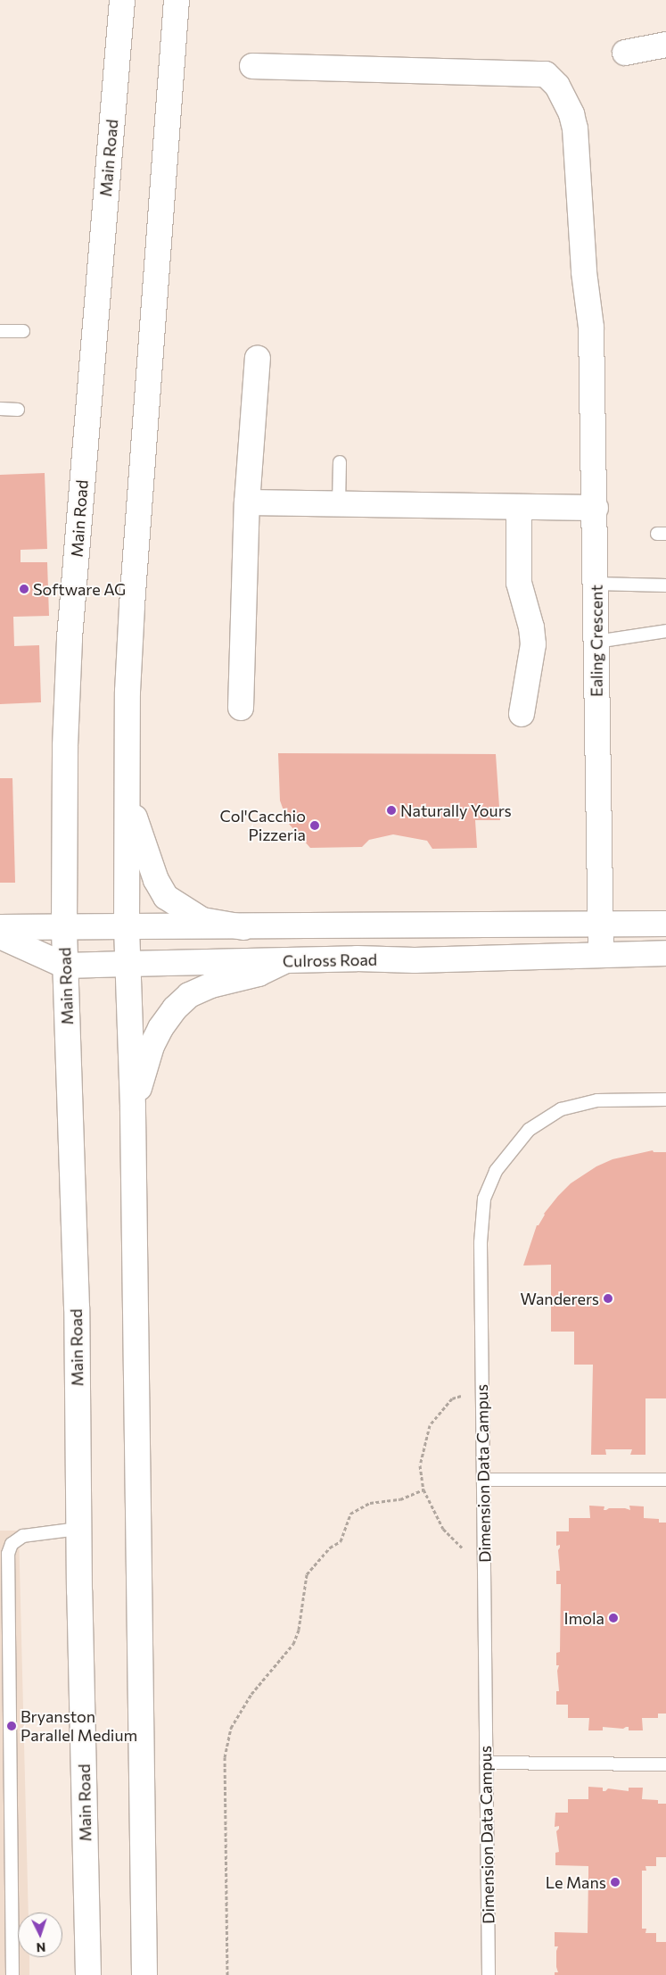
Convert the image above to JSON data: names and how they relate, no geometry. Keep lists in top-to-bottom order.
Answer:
{
  "streets": {
    "main road": ["Main Road", "Ealing Crescent", "Culross Road"],
    "lane": ["Dimension Data Campus"]
  },
  "crossings": [
    ["Main Road", "Culross Road"],
    ["Ealing Crescent", "Culross Road"]
  ],
  "places": [
    "Software AG",
    "Naturally Yours",
    "Col'Cacchio Pizzeria",
    "Wanderers",
    "Imola",
    "Bryanston Parallel Medium",
    "Le Mans"
  ],
  "north": "bottom"
}
